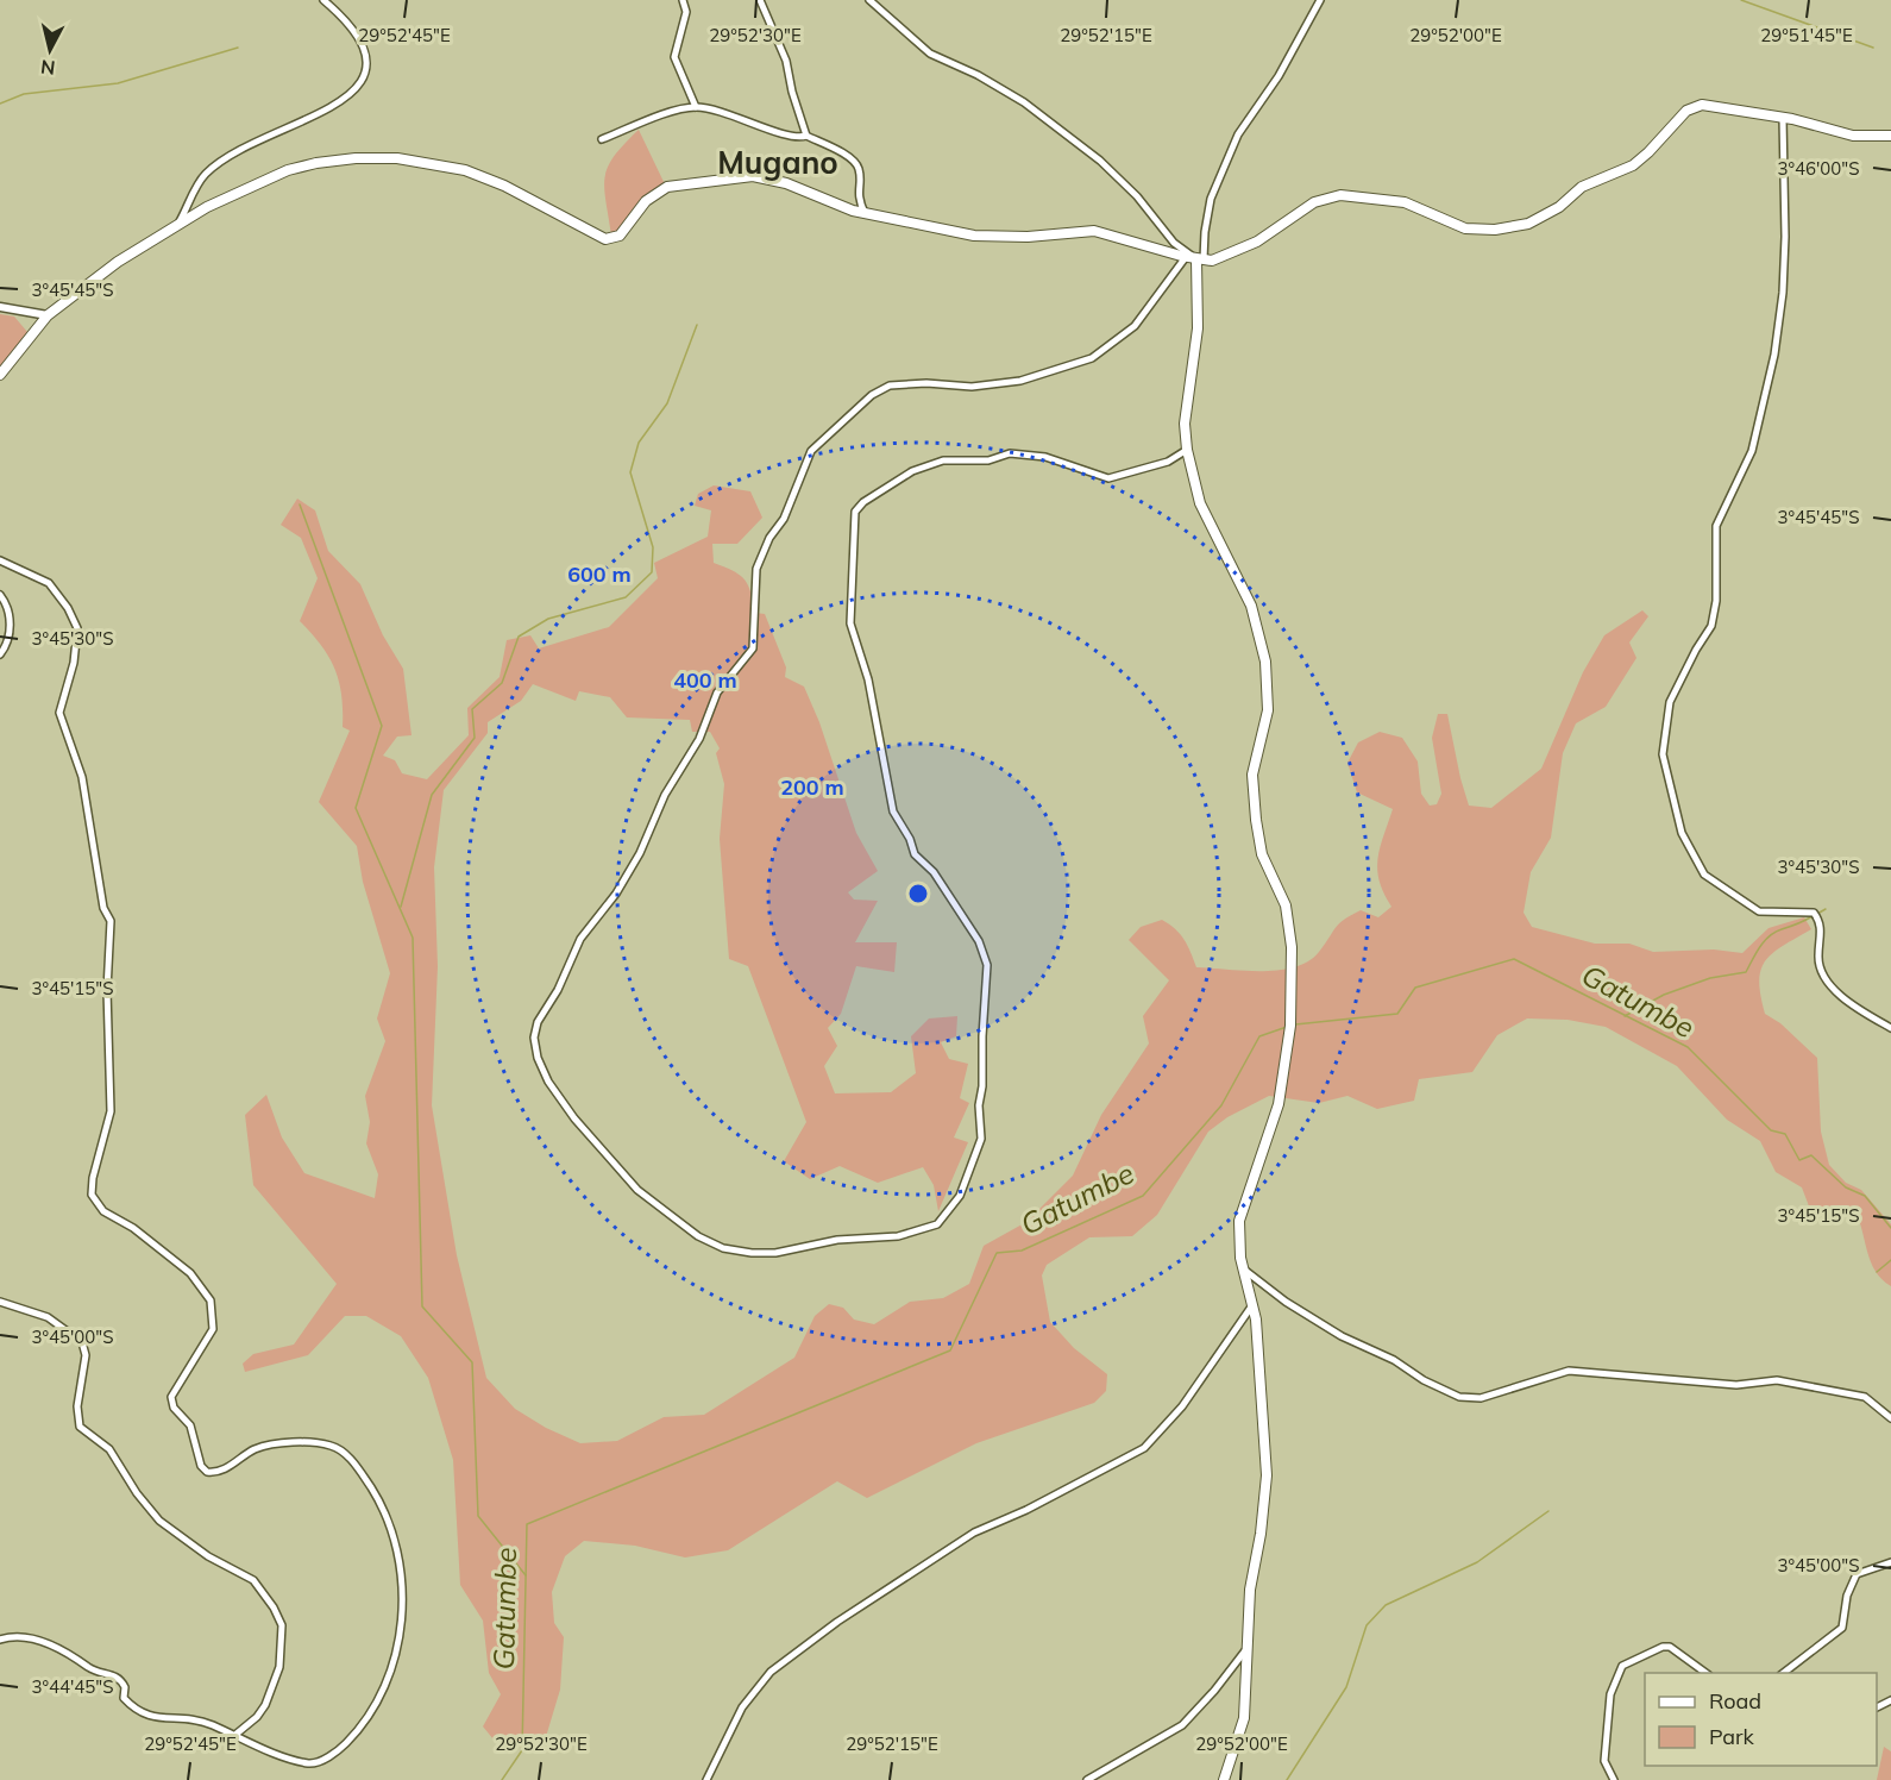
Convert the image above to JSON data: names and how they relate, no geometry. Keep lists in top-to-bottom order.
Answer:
{
  "districts": ["Mugano"],
  "water": ["Gatumbe"],
  "legend": ["Road", "Park"],
  "north": "bottom",
  "coordinates": [
    "29°52'45\"E",
    "29°52'30\"E",
    "29°52'15\"E",
    "29°52'00\"E",
    "29°51'45\"E",
    "3°46'00\"S",
    "3°45'45\"S",
    "3°45'30\"S",
    "3°45'15\"S",
    "3°45'00\"S",
    "3°44'45\"S"
  ],
  "rings": ["600 m", "400 m", "200 m"]
}
